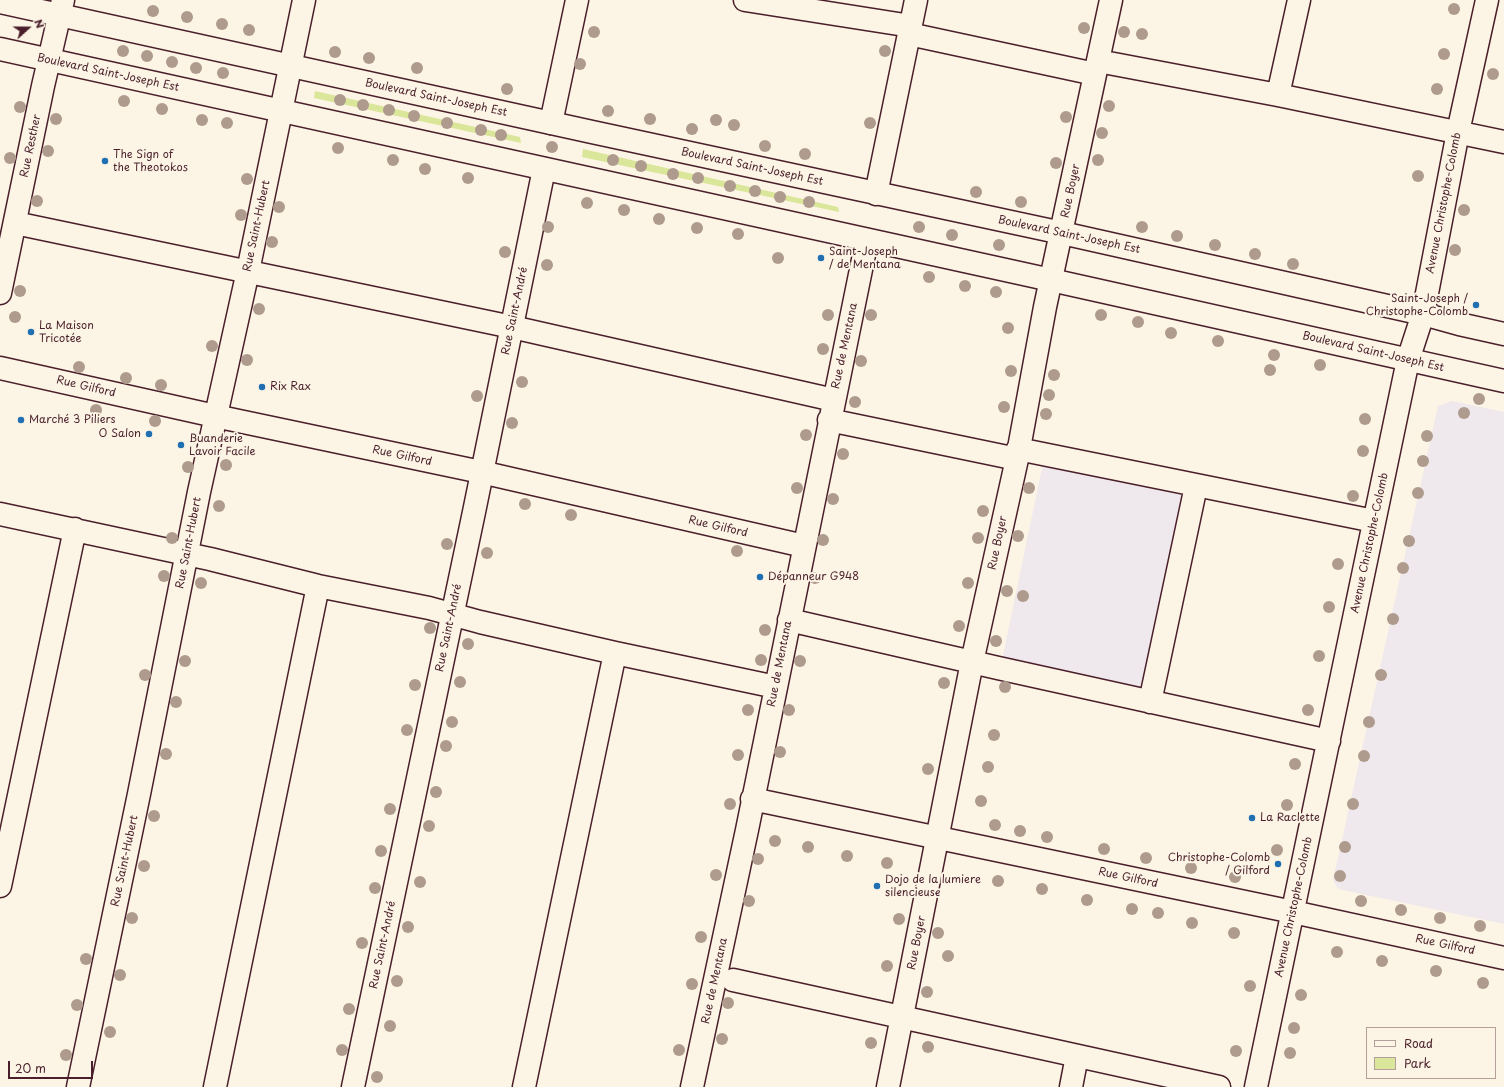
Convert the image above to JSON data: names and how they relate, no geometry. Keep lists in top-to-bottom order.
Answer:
{
  "streets": {
    "street": [
      "Boulevard Saint-Joseph Est",
      "Rue Resther",
      "Rue Boyer",
      "Avenue Christophe-Colomb",
      "Rue Saint-Hubert",
      "Rue Saint-André",
      "Rue de Mentana",
      "Rue Gilford"
    ]
  },
  "crossings": [
    ["Boulevard Saint-Joseph Est", "Rue Resther"],
    ["Boulevard Saint-Joseph Est", "Rue Boyer"],
    ["Boulevard Saint-Joseph Est", "Avenue Christophe-Colomb"],
    ["Boulevard Saint-Joseph Est", "Rue Saint-Hubert"],
    ["Boulevard Saint-Joseph Est", "Rue Saint-André"],
    ["Boulevard Saint-Joseph Est", "Rue de Mentana"],
    ["Rue Boyer", "Rue Gilford"],
    ["Avenue Christophe-Colomb", "Rue Gilford"],
    ["Rue Saint-Hubert", "Rue Gilford"],
    ["Rue Saint-André", "Rue Gilford"],
    ["Rue de Mentana", "Rue Gilford"]
  ],
  "places": [
    "The Sign of the Theotokos",
    "Saint-Joseph / de Mentana",
    "Saint-Joseph / Christophe-Colomb",
    "La Maison Tricotée",
    "Rix Rax",
    "Marché 3 Piliers",
    "O Salon",
    "Buanderie Lavoir Facile",
    "Dépanneur G948",
    "La Raclette",
    "Christophe-Colomb / Gilford",
    "Dojo de la lumiere silencieuse"
  ],
  "legend": ["Road", "Park"],
  "scale_bar": "20 m",
  "north": "right"
}
